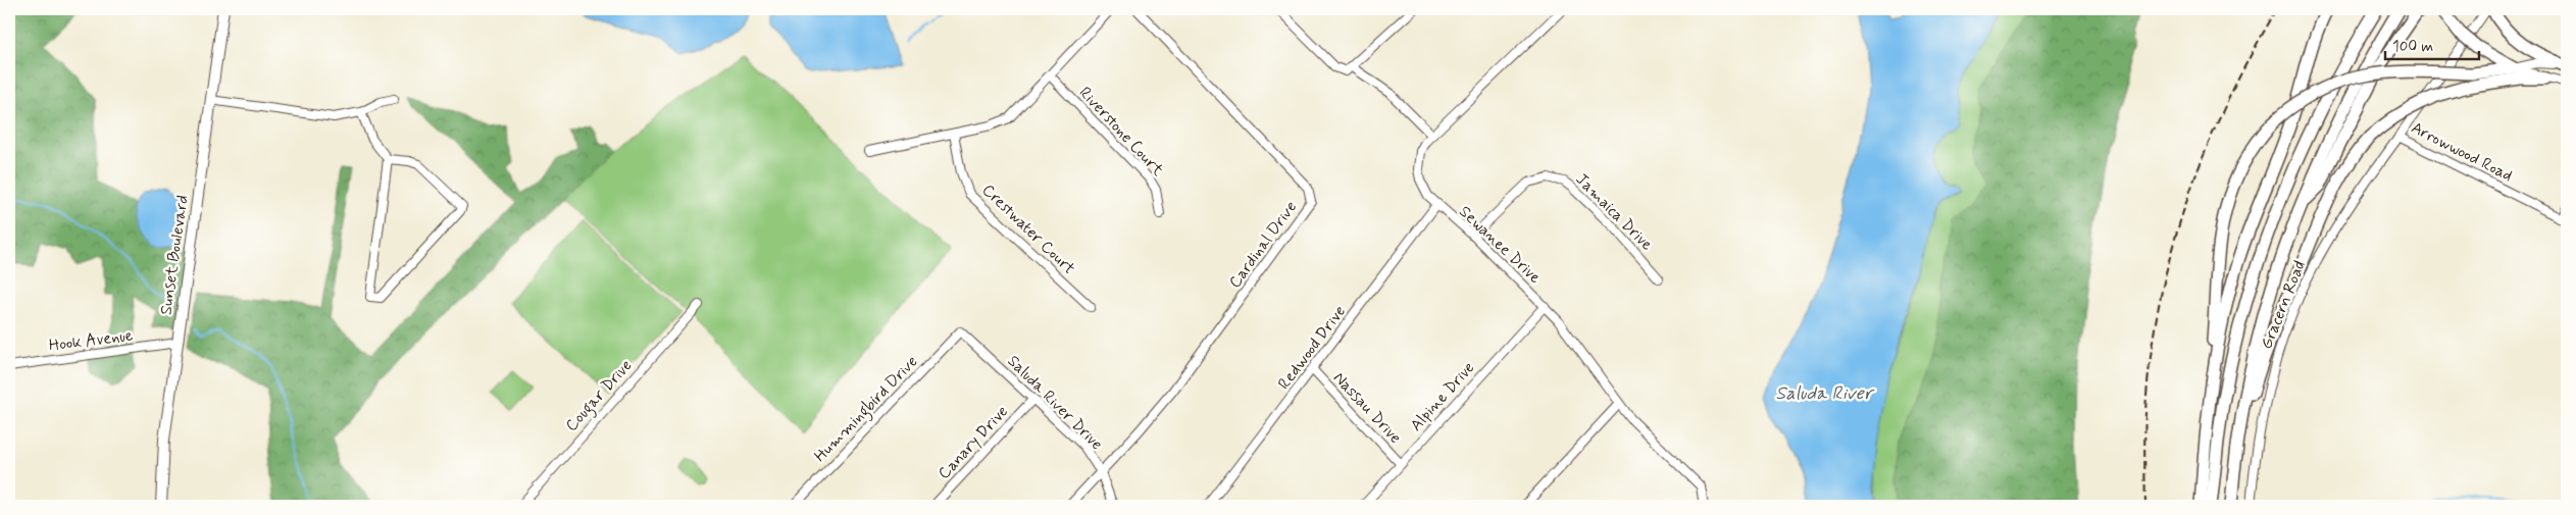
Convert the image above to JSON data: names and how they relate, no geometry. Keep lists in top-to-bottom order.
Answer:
{
  "streets": {
    "main road": ["Sunset Boulevard"],
    "street": [
      "Riverstone Court",
      "Arrowwood Road",
      "Jamaica Drive",
      "Crestwater Court",
      "Cardinal Drive",
      "Sewanee Drive",
      "Gracern Road",
      "Hook Avenue",
      "Redwood Drive",
      "Cougar Drive",
      "Alpine Drive",
      "Saluda River Drive",
      "Nassau Drive",
      "Hummingbird Drive",
      "Canary Drive"
    ]
  },
  "crossings": [
    ["Arrowwood Road", "Gracern Road"],
    ["Jamaica Drive", "Sewanee Drive"],
    ["Cardinal Drive", "Saluda River Drive"],
    ["Sewanee Drive", "Redwood Drive"],
    ["Sewanee Drive", "Alpine Drive"],
    ["Sunset Boulevard", "Hook Avenue"],
    ["Redwood Drive", "Nassau Drive"],
    ["Alpine Drive", "Nassau Drive"],
    ["Saluda River Drive", "Hummingbird Drive"],
    ["Saluda River Drive", "Canary Drive"]
  ],
  "water": ["Saluda River"],
  "scale_bar": "100 m"
}
